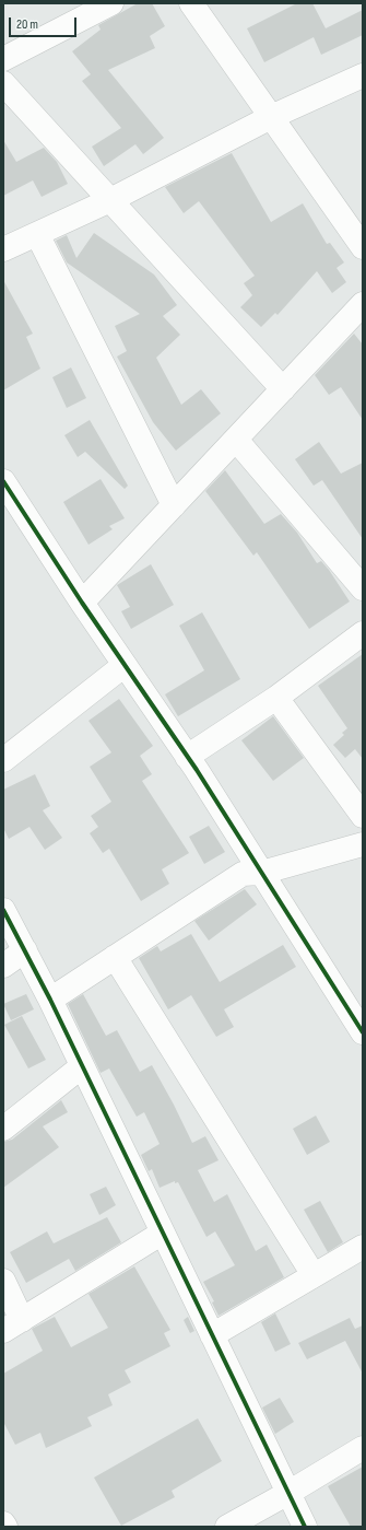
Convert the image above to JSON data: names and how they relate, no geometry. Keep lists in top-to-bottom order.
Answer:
{
  "scale_bar": "20 m"
}
